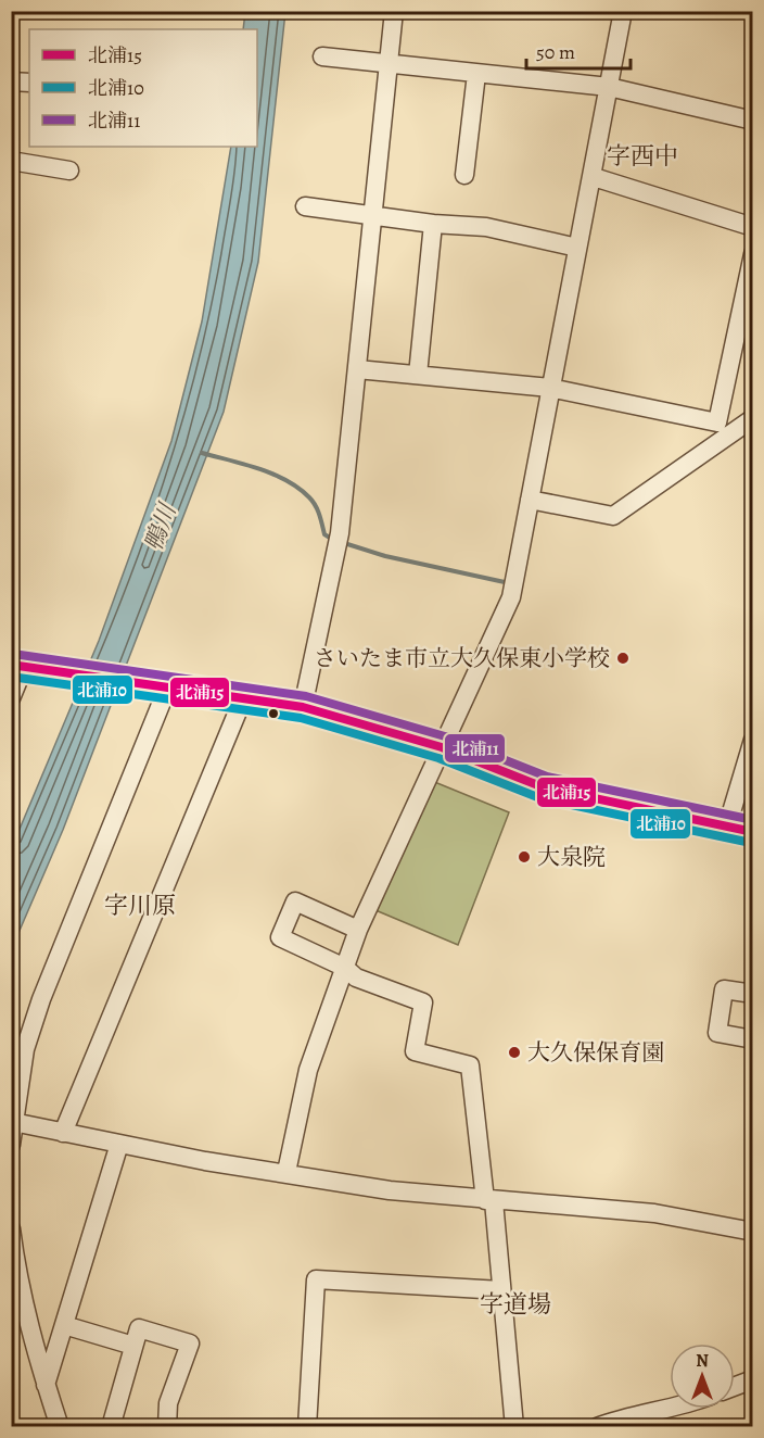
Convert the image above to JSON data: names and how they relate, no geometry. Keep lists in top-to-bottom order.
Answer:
{
  "districts": ["字西中", "字川原", "字道場"],
  "water": ["鴨川"],
  "places": ["さいたま市立大久保東小学校", "大泉院", "大久保保育園"],
  "lines": ["transit line 北浦11", "transit line 北浦15", "transit line 北浦10"],
  "legend": ["北浦15", "北浦10", "北浦11"],
  "scale_bar": "50 m",
  "north": "top"
}
